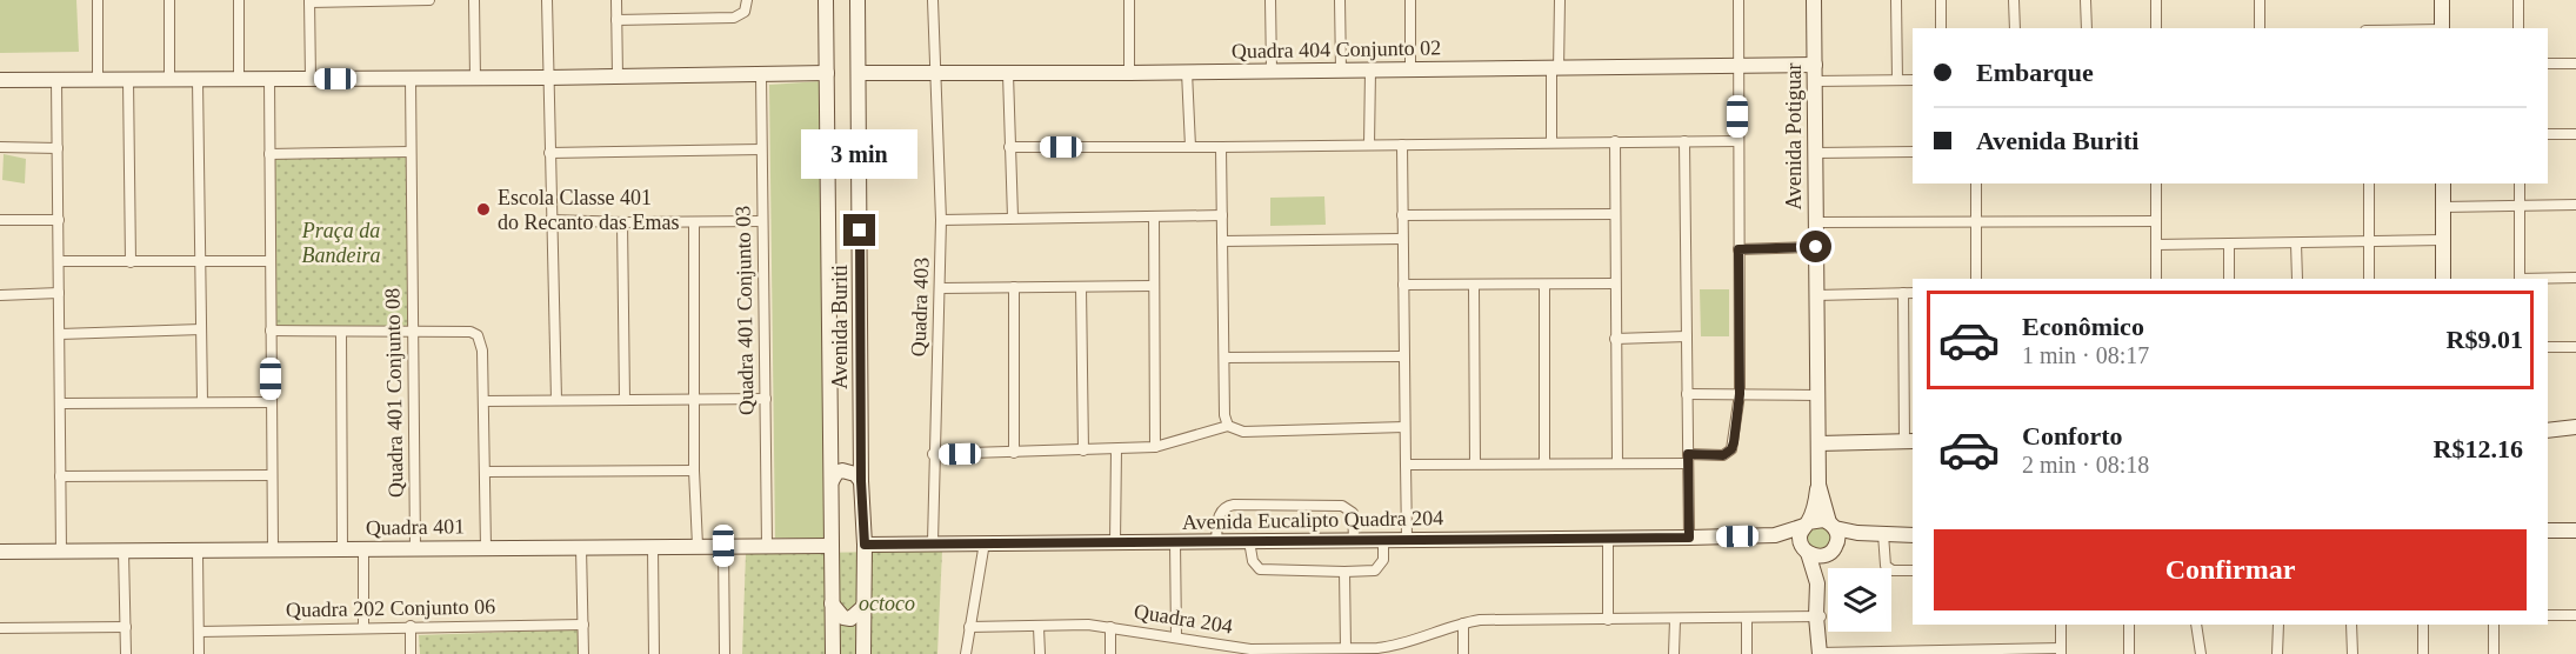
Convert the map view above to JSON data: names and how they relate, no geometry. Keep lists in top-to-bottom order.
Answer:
{
  "streets": {
    "street": [
      "Quadra 404 Conjunto 02",
      "Avenida Potiguar",
      "Quadra 403",
      "Quadra 401 Conjunto 03",
      "Avenida Buriti",
      "Quadra 401 Conjunto 08",
      "Avenida Eucalipto Quadra 204",
      "Quadra 401",
      "Quadra 202 Conjunto 06",
      "Quadra 204"
    ]
  },
  "crossings": [
    ["Quadra 404 Conjunto 02", "Avenida Potiguar"],
    ["Quadra 404 Conjunto 02", "Quadra 403"],
    ["Quadra 404 Conjunto 02", "Avenida Buriti"],
    ["Avenida Potiguar", "Quadra 204"],
    ["Quadra 403", "Avenida Eucalipto Quadra 204"],
    ["Quadra 401 Conjunto 03", "Quadra 401"],
    ["Avenida Buriti", "Avenida Eucalipto Quadra 204"],
    ["Avenida Buriti", "Quadra 401"],
    ["Quadra 401 Conjunto 08", "Quadra 401"]
  ],
  "parks": ["Praça da Bandeira", "octoco"],
  "places": ["Escola Classe 401 do Recanto das Emas"],
  "page": {
    "banner": ["Embarque", "Avenida Buriti"],
    "bubble": "3 min",
    "list": [
      {
        "name": "Econômico",
        "note": "1 min · 08:17",
        "value": "R$9.01"
      },
      {
        "name": "Conforto",
        "note": "2 min · 08:18",
        "value": "R$12.16"
      }
    ],
    "buttons": "Confirmar"
  }
}
